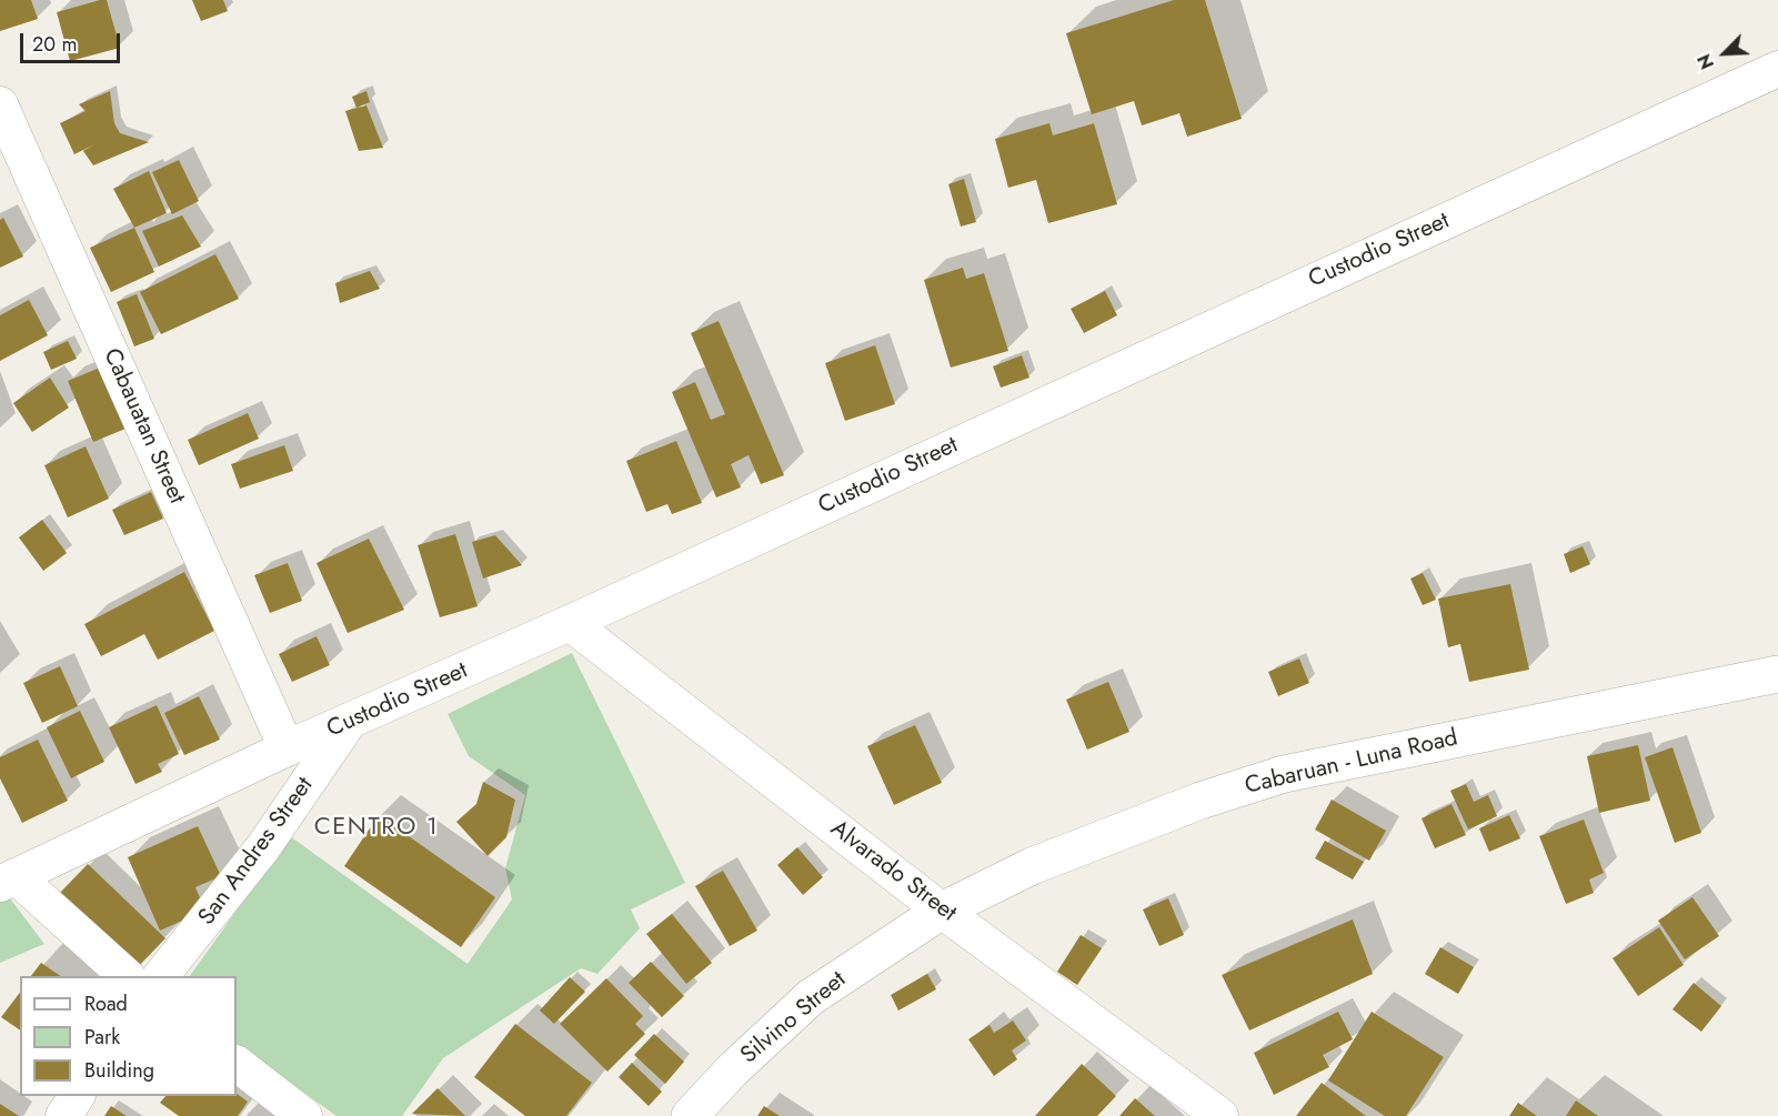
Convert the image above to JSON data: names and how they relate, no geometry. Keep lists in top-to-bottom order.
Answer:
{
  "streets": {
    "main road": ["Cabaruan - Luna Road", "Silvino Street"],
    "street": [
      "Custodio Street",
      "Cabauatan Street",
      "San Andres Street",
      "Alvarado Street"
    ]
  },
  "crossings": [
    ["Custodio Street", "Cabauatan Street"],
    ["Custodio Street", "San Andres Street"],
    ["Custodio Street", "Alvarado Street"],
    ["Cabaruan - Luna Road", "Alvarado Street"],
    ["Cabaruan - Luna Road", "Silvino Street"],
    ["Alvarado Street", "Silvino Street"]
  ],
  "districts": ["CENTRO 1"],
  "legend": ["Road", "Park", "Building"],
  "scale_bar": "20 m",
  "north": "bottom left"
}
